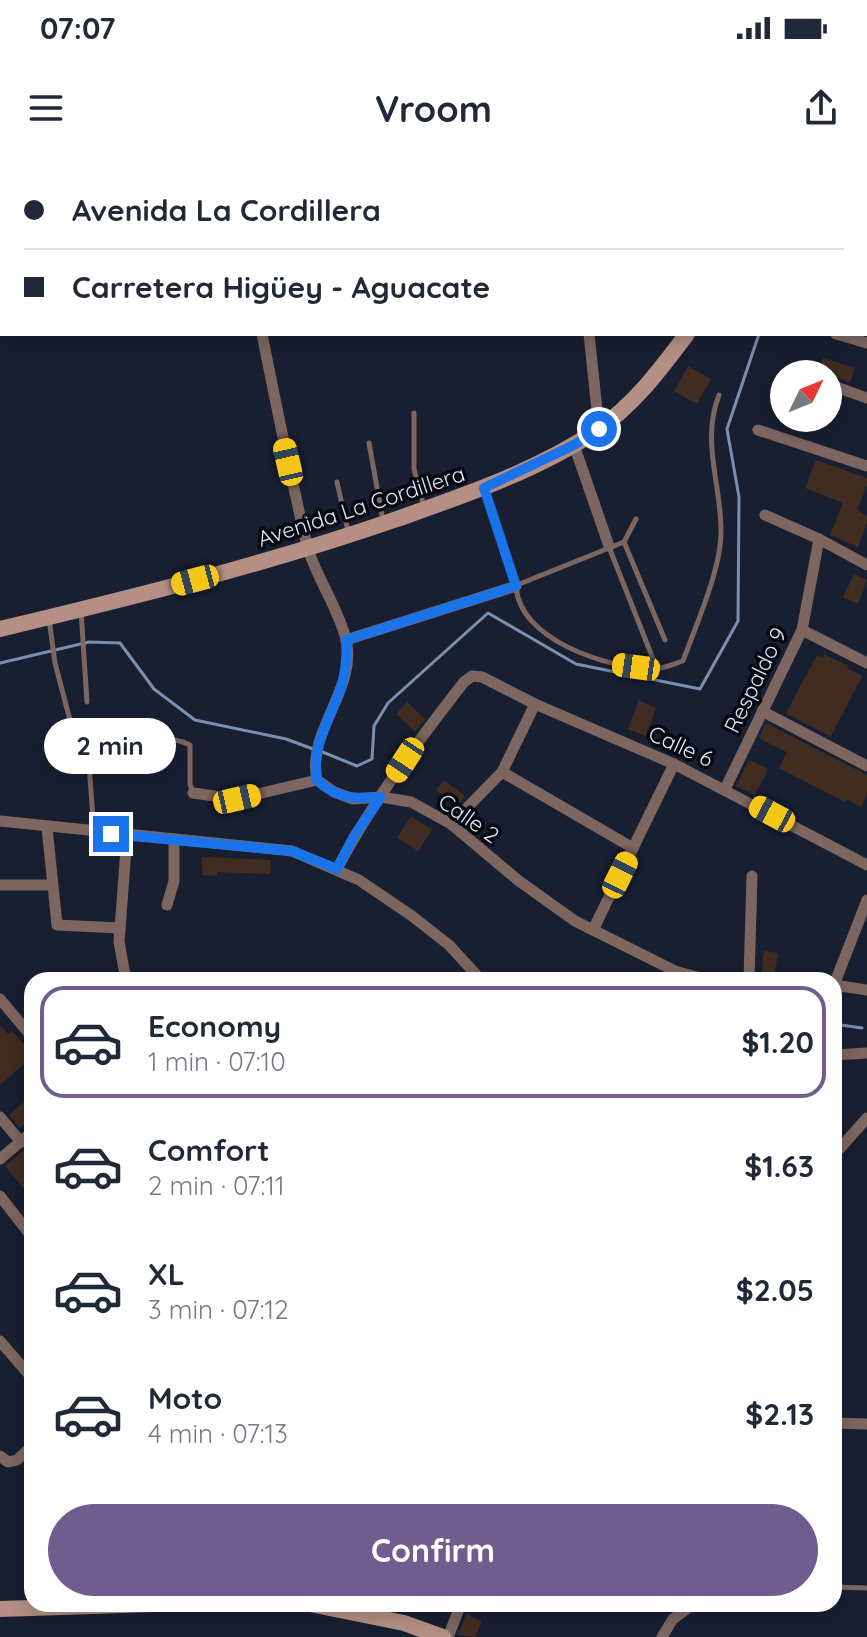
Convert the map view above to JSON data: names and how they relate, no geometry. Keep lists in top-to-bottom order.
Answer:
{
  "streets": {
    "main road": ["Avenida La Cordillera"],
    "street": ["Respaldo 9", "Calle 6", "Calle 2"]
  },
  "crossings": [
    ["Respaldo 9", "Calle 6"],
    ["Calle 6", "Calle 2"]
  ],
  "north": "top right",
  "page": {
    "status": "07:07",
    "header": "Vroom",
    "banner": ["Avenida La Cordillera", "Carretera Higüey - Aguacate"],
    "bubble": "2 min",
    "list": [
      {
        "name": "Economy",
        "note": "1 min · 07:10",
        "value": "$1.20"
      },
      {
        "name": "Comfort",
        "note": "2 min · 07:11",
        "value": "$1.63"
      },
      {
        "name": "XL",
        "note": "3 min · 07:12",
        "value": "$2.05"
      },
      {
        "name": "Moto",
        "note": "4 min · 07:13",
        "value": "$2.13"
      }
    ],
    "buttons": "Confirm"
  }
}
